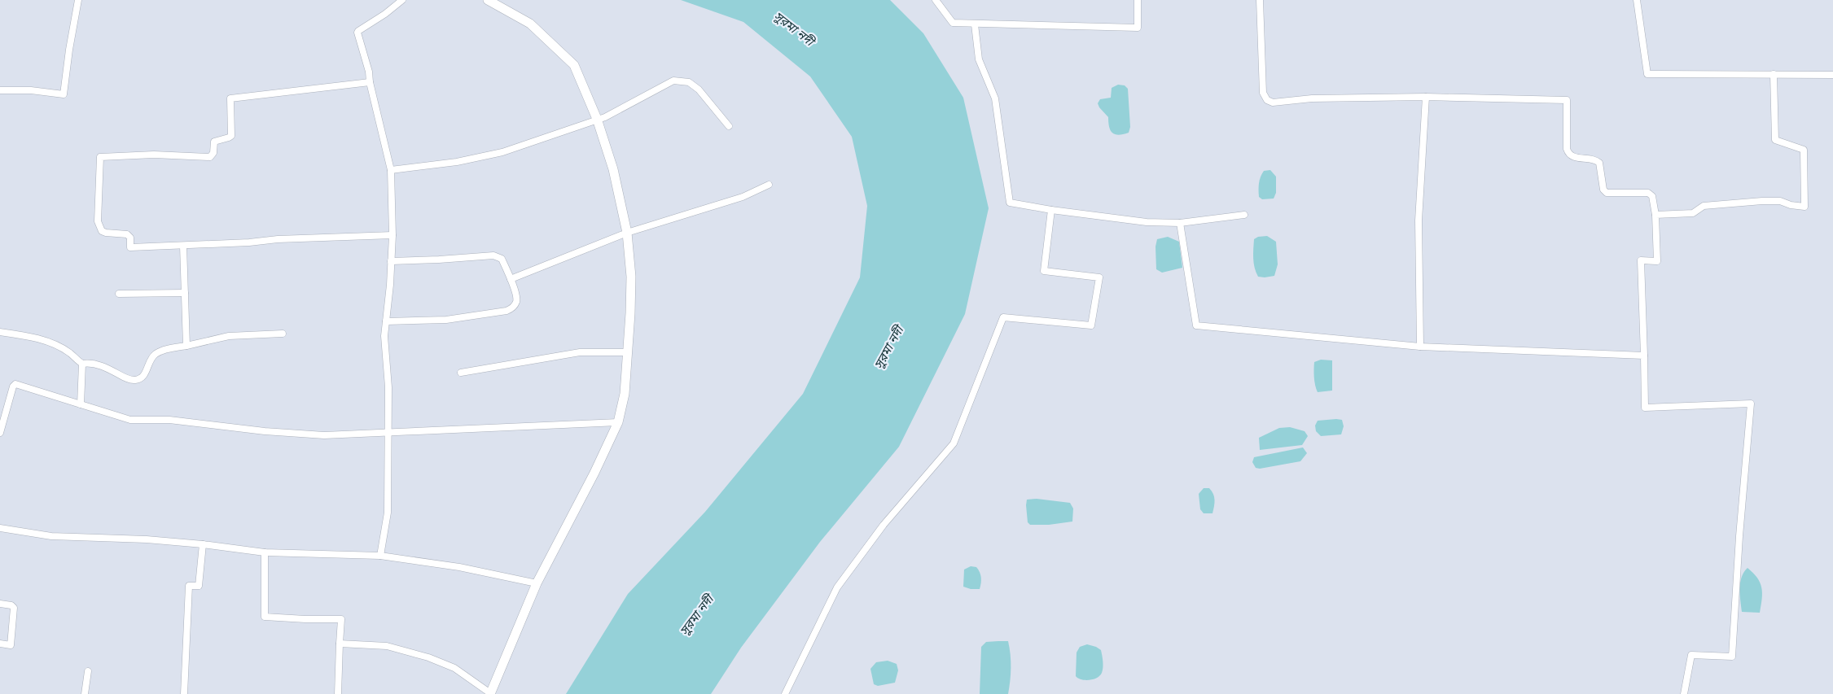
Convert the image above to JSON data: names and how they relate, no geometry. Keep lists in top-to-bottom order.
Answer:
{
  "water": ["সুরমা নদী"]
}
